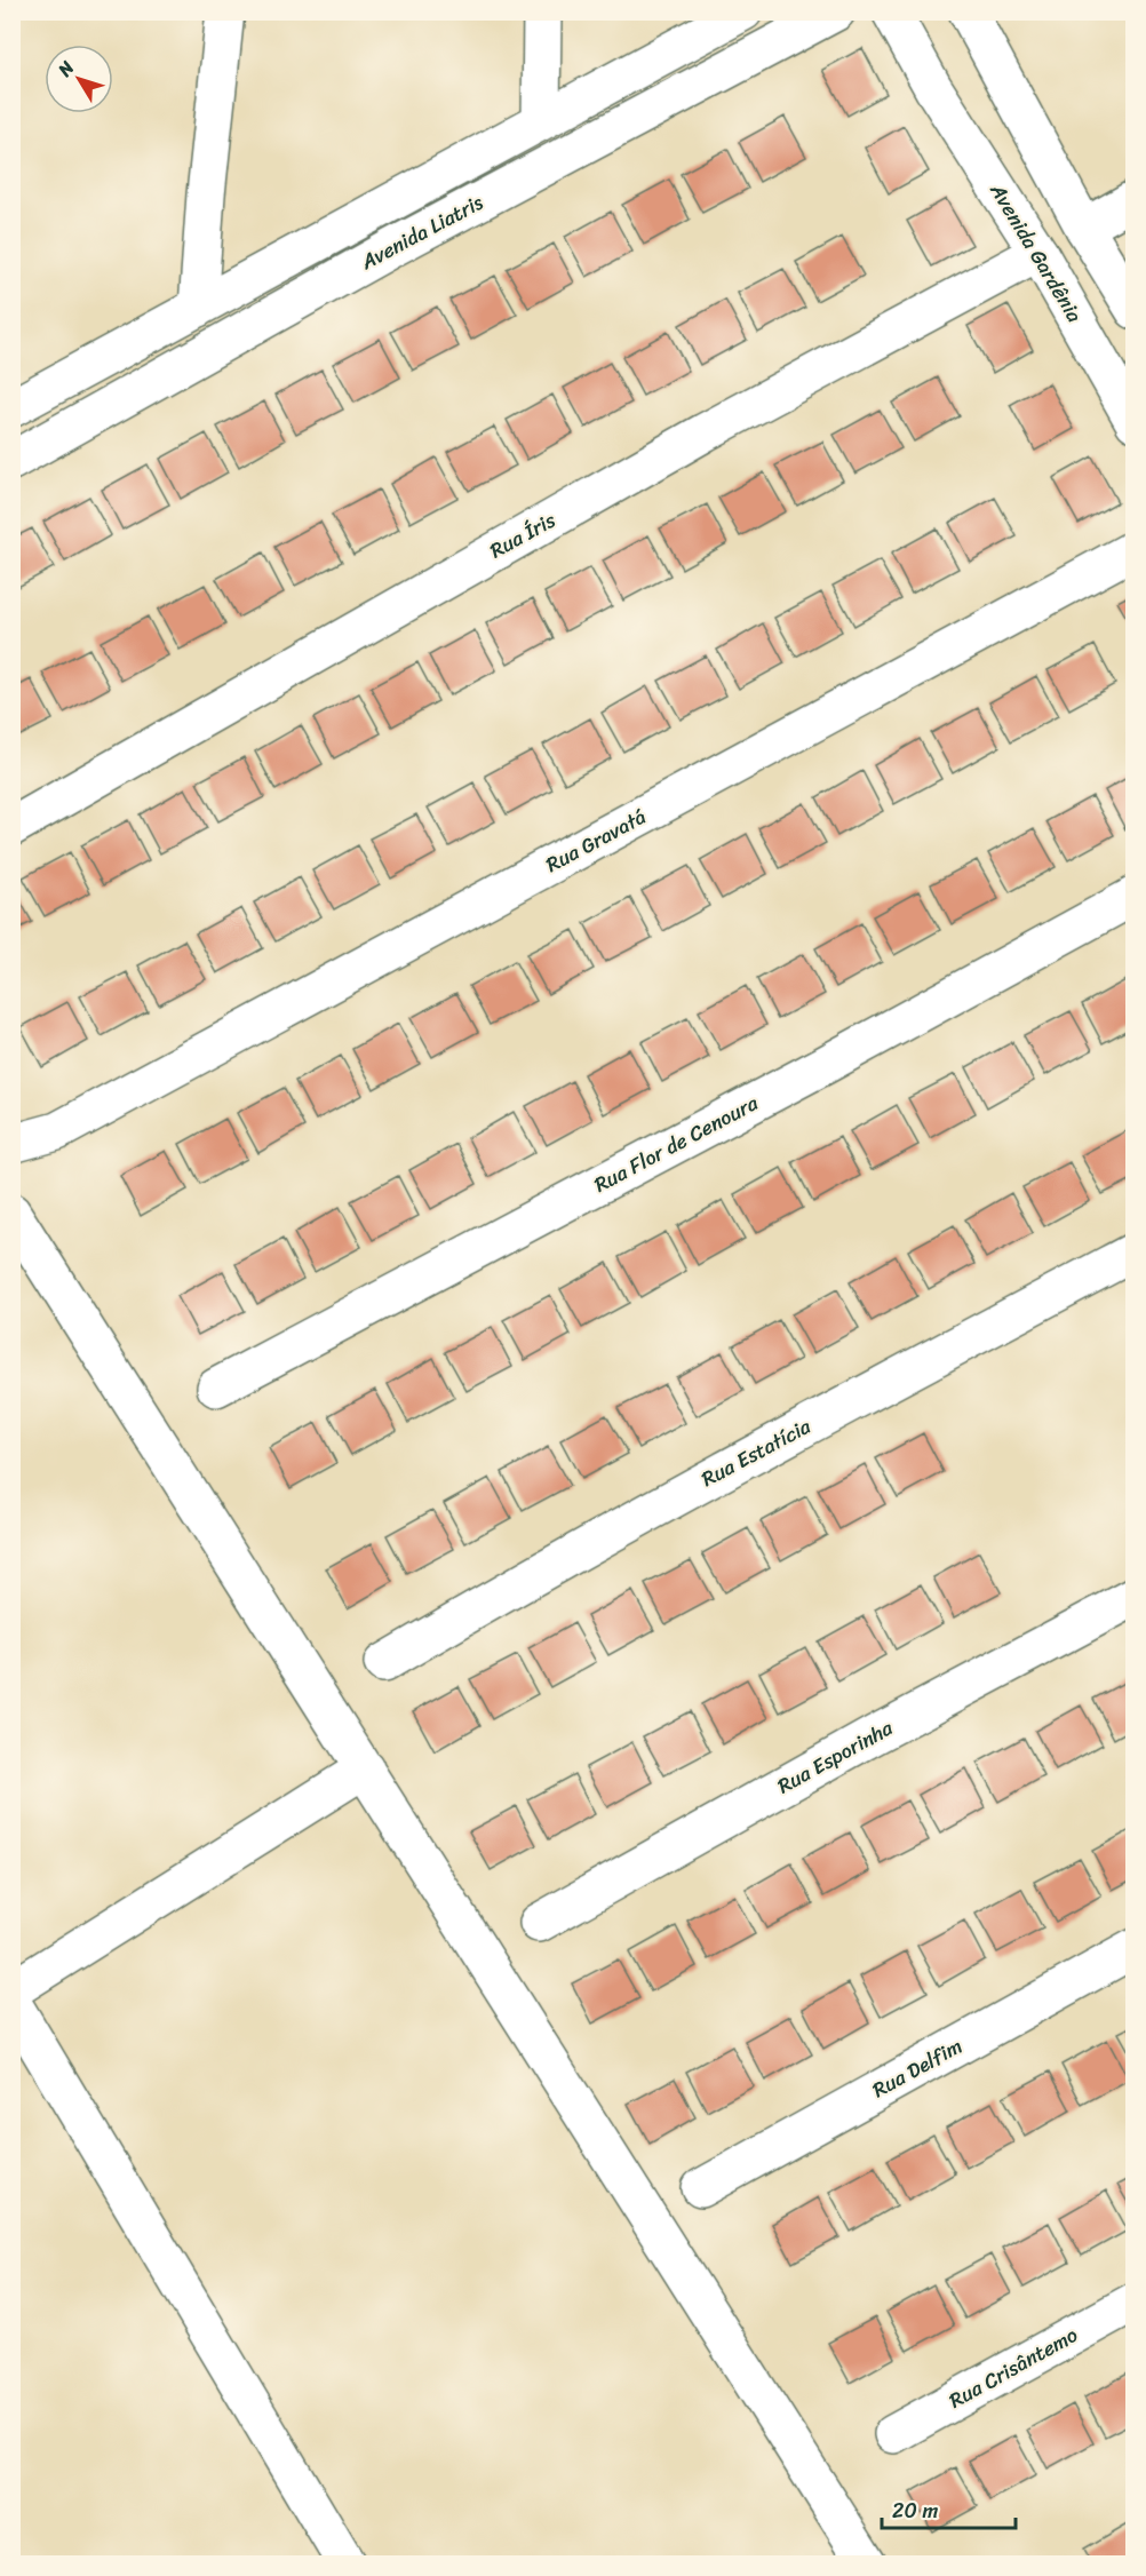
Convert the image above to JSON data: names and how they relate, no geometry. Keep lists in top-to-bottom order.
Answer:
{
  "streets": {
    "street": [
      "Avenida Liatris",
      "Avenida Gardênia",
      "Rua Íris",
      "Rua Gravatá",
      "Rua Flor de Cenoura",
      "Rua Estatícia",
      "Rua Esporinha",
      "Rua Delfim",
      "Rua Crisântemo"
    ]
  },
  "crossings": [
    ["Avenida Gardênia", "Rua Íris"]
  ],
  "scale_bar": "20 m",
  "north": "top left"
}
